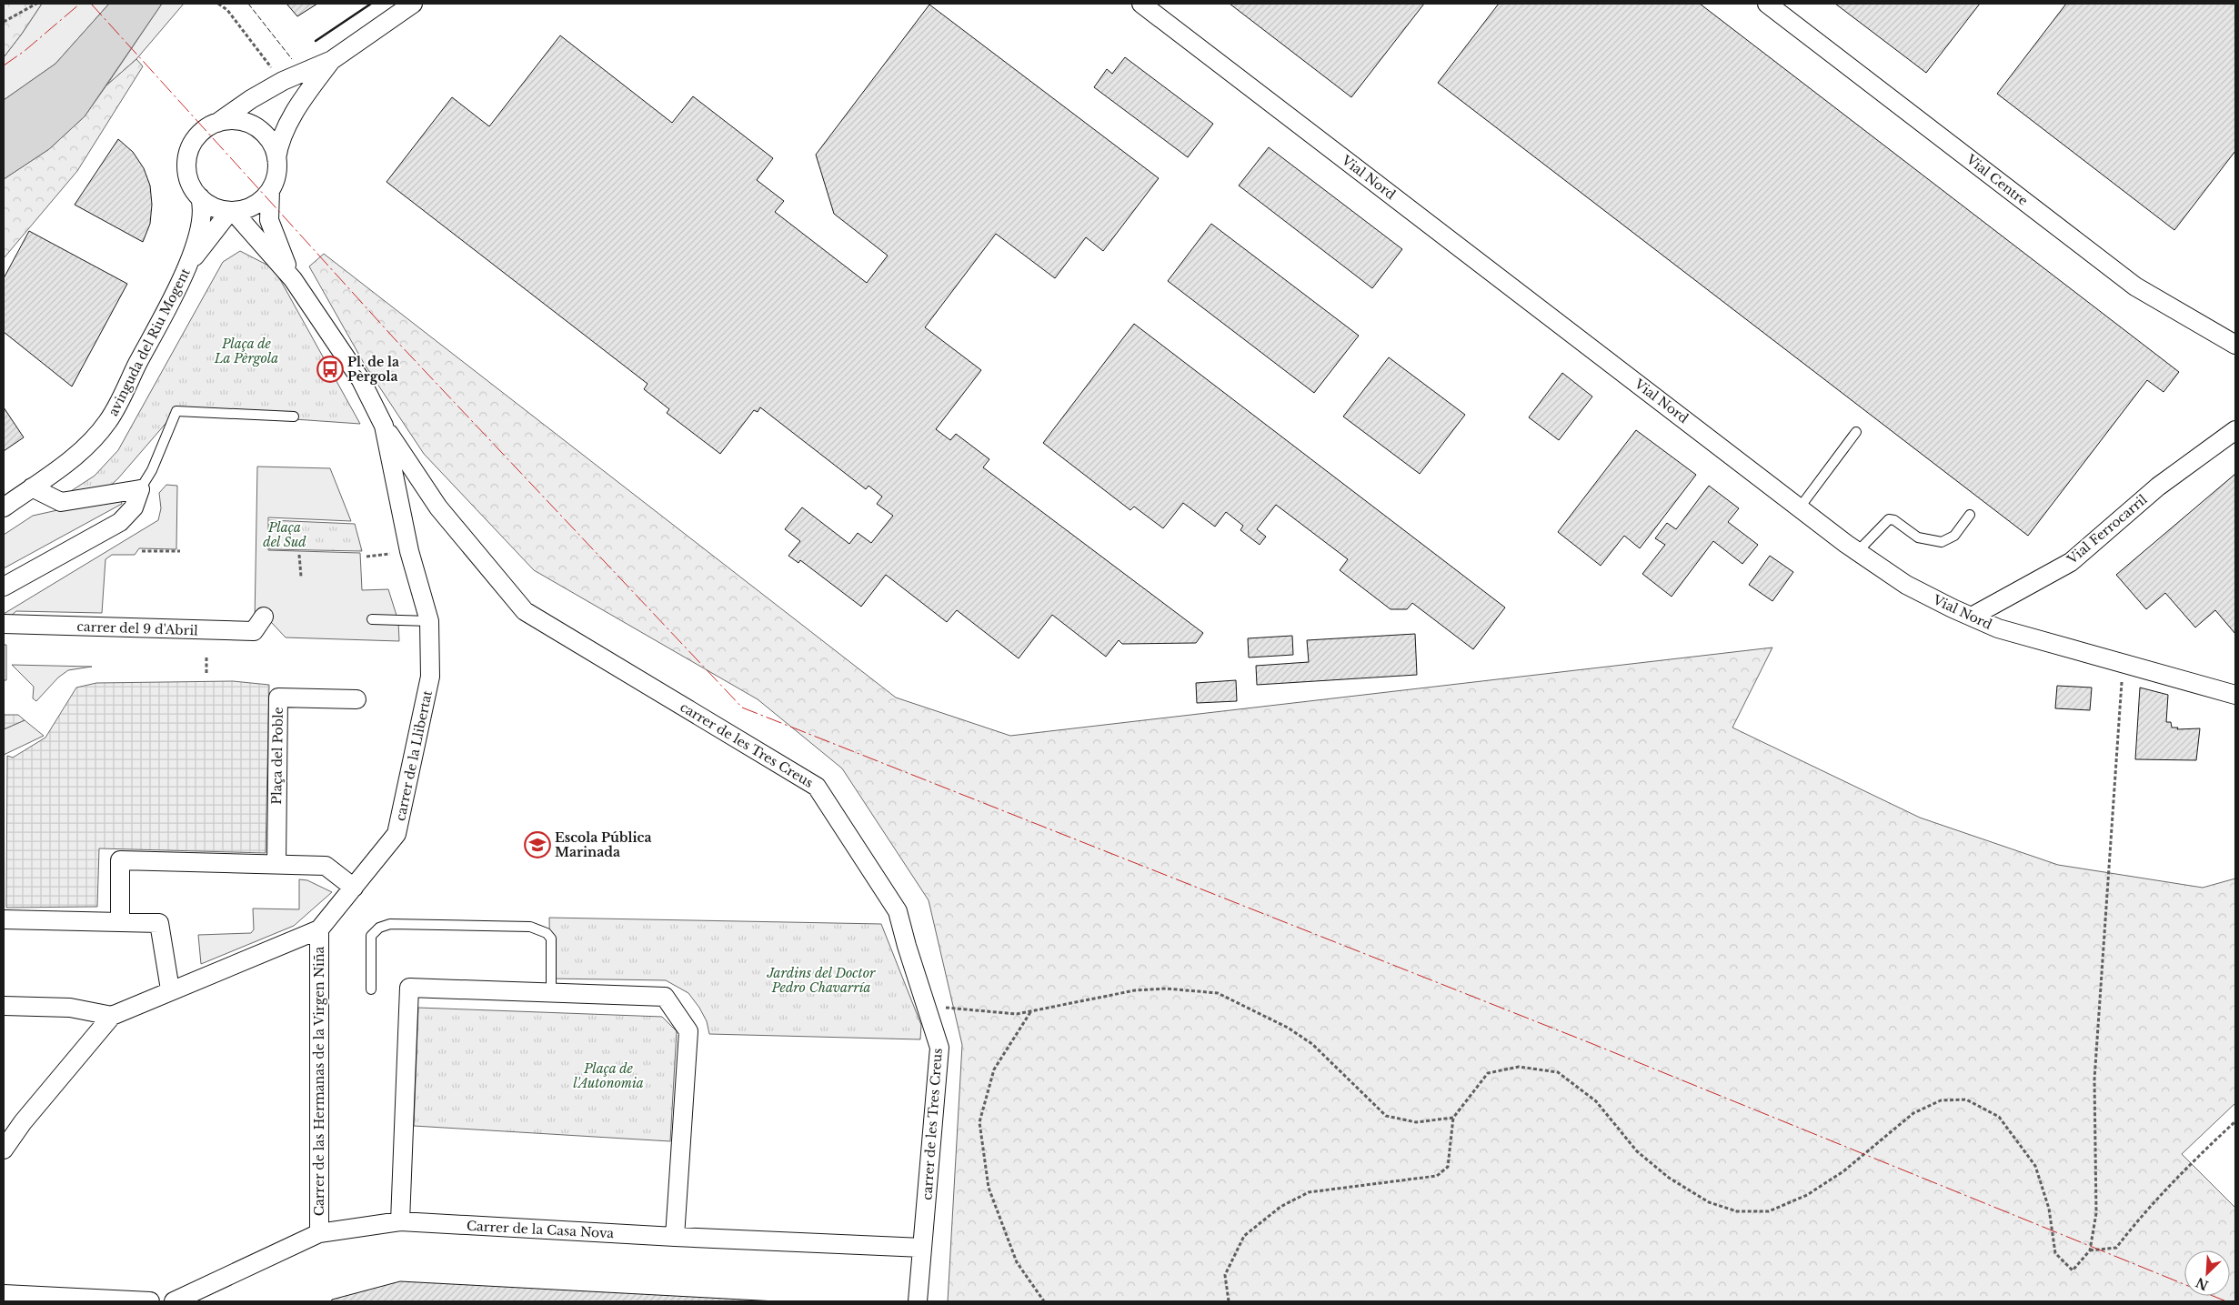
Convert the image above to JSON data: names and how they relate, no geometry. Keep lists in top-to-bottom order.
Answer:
{
  "streets": {
    "street": [
      "Vial Nord",
      "Vial Centre",
      "avinguda del Riu Mogent",
      "Vial Ferrocarril",
      "carrer del 9 d'Abril",
      "carrer de les Tres Creus",
      "Plaça del Poble",
      "carrer de la Llibertat",
      "Carrer de las Hermanas de la Virgen Niña",
      "Carrer de la Casa Nova"
    ]
  },
  "crossings": [
    ["Vial Nord", "Vial Ferrocarril"],
    ["avinguda del Riu Mogent", "carrer de la Llibertat"],
    ["carrer de les Tres Creus", "carrer de la Llibertat"],
    ["carrer de les Tres Creus", "Carrer de la Casa Nova"],
    ["carrer de la Llibertat", "Carrer de las Hermanas de la Virgen Niña"],
    ["Carrer de las Hermanas de la Virgen Niña", "Carrer de la Casa Nova"]
  ],
  "parks": [
    "Plaça de La Pèrgola",
    "Plaça del Sud",
    "Jardins del Doctor Pedro Chavarría",
    "Plaça de l'Autonomia"
  ],
  "places": {
    "bus stop": ["Pl. de la Pèrgola"],
    "school or university": ["Escola Pública Marinada"]
  },
  "north": "bottom left"
}
